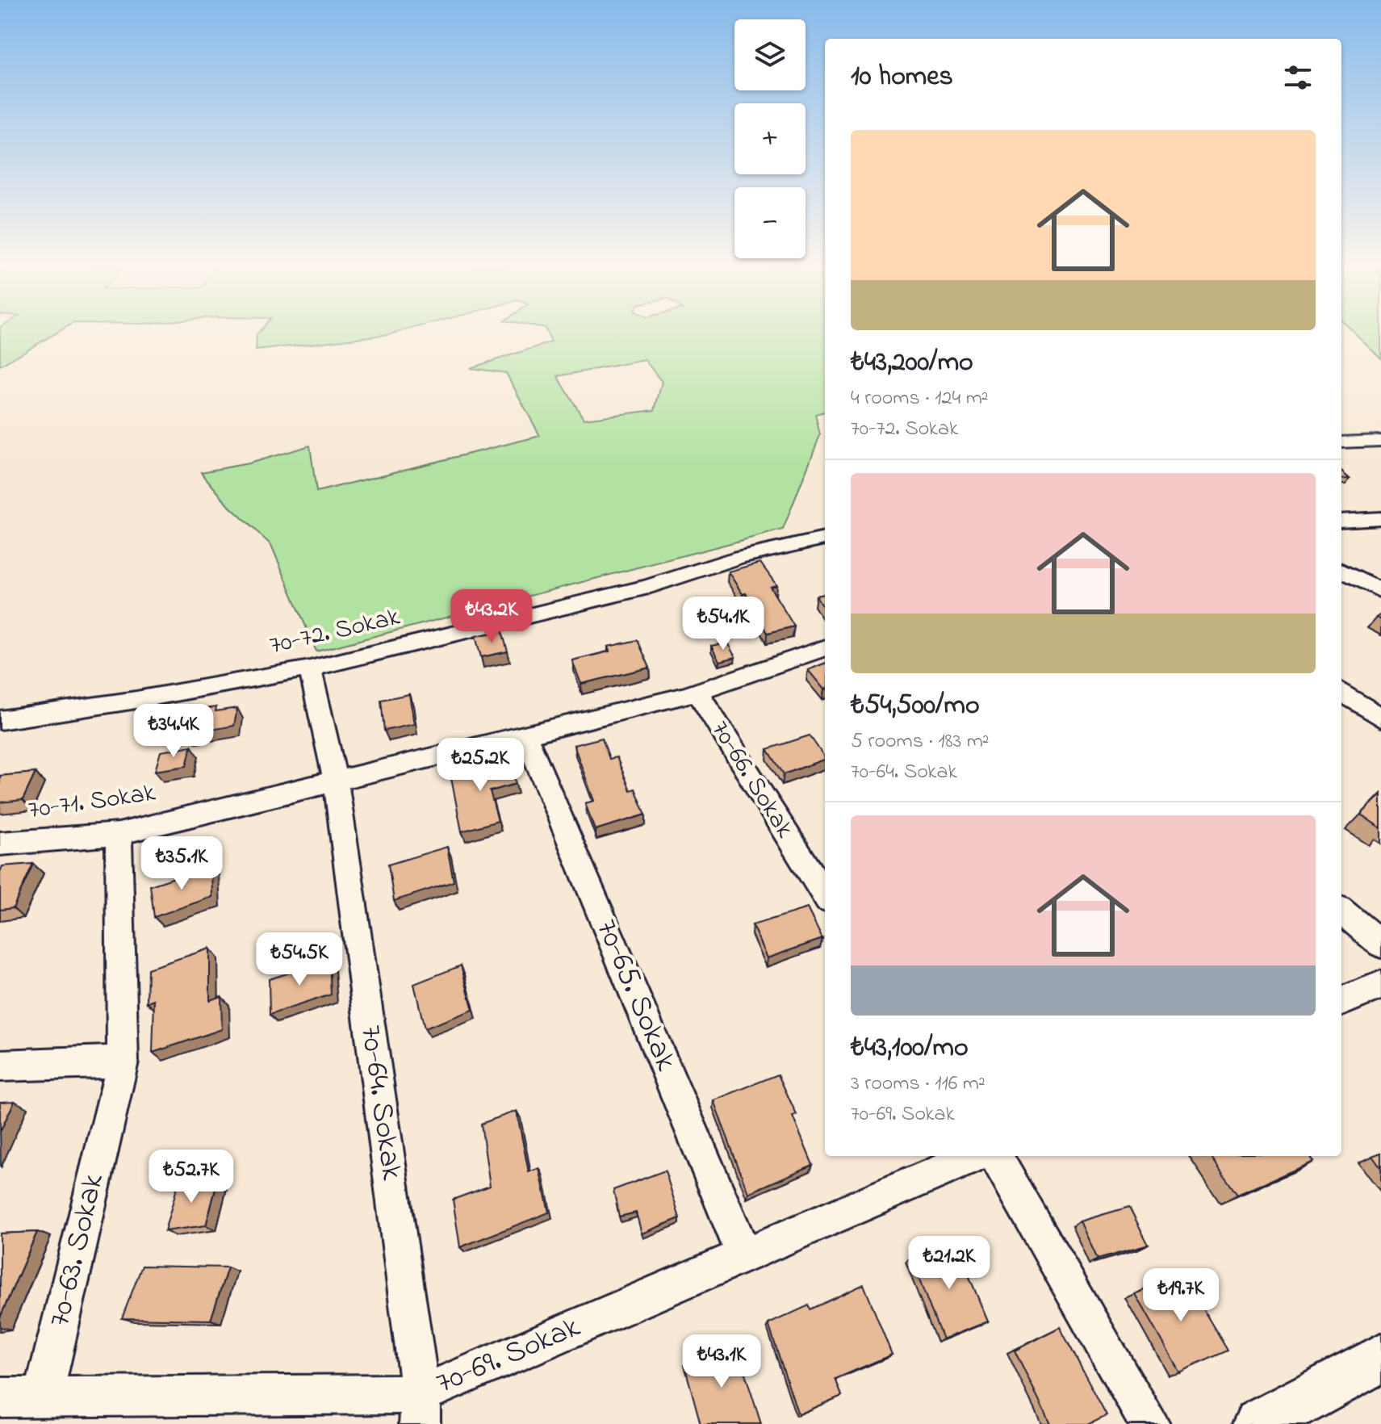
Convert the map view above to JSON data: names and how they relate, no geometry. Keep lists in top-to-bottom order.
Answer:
{
  "streets": {
    "street": [
      "70-72. Sokak",
      "70-66. Sokak",
      "70-71. Sokak",
      "70-65. Sokak",
      "70-64. Sokak",
      "70-63. Sokak",
      "70-69. Sokak"
    ]
  },
  "crossings": [
    ["70-72. Sokak", "70-64. Sokak"],
    ["70-66. Sokak", "70-71. Sokak"],
    ["70-71. Sokak", "70-65. Sokak"],
    ["70-71. Sokak", "70-64. Sokak"],
    ["70-71. Sokak", "70-63. Sokak"],
    ["70-65. Sokak", "70-69. Sokak"],
    ["70-64. Sokak", "70-69. Sokak"],
    ["70-63. Sokak", "70-69. Sokak"]
  ],
  "page": {
    "map_buttons": ["+", "−"],
    "heading": "10 homes",
    "list": [
      {
        "name": "₺43,200/mo",
        "note": "4 rooms · 124 m² · 70-72. Sokak"
      },
      {
        "name": "₺54,500/mo",
        "note": "5 rooms · 183 m² · 70-64. Sokak"
      },
      {
        "name": "₺43,100/mo",
        "note": "3 rooms · 116 m² · 70-69. Sokak"
      }
    ],
    "price": [
      "₺43.2K",
      "₺54.1K",
      "₺34.4K",
      "₺25.2K",
      "₺35.1K",
      "₺54.5K",
      "₺52.7K",
      "₺21.2K",
      "₺19.7K",
      "₺43.1K"
    ]
  }
}
